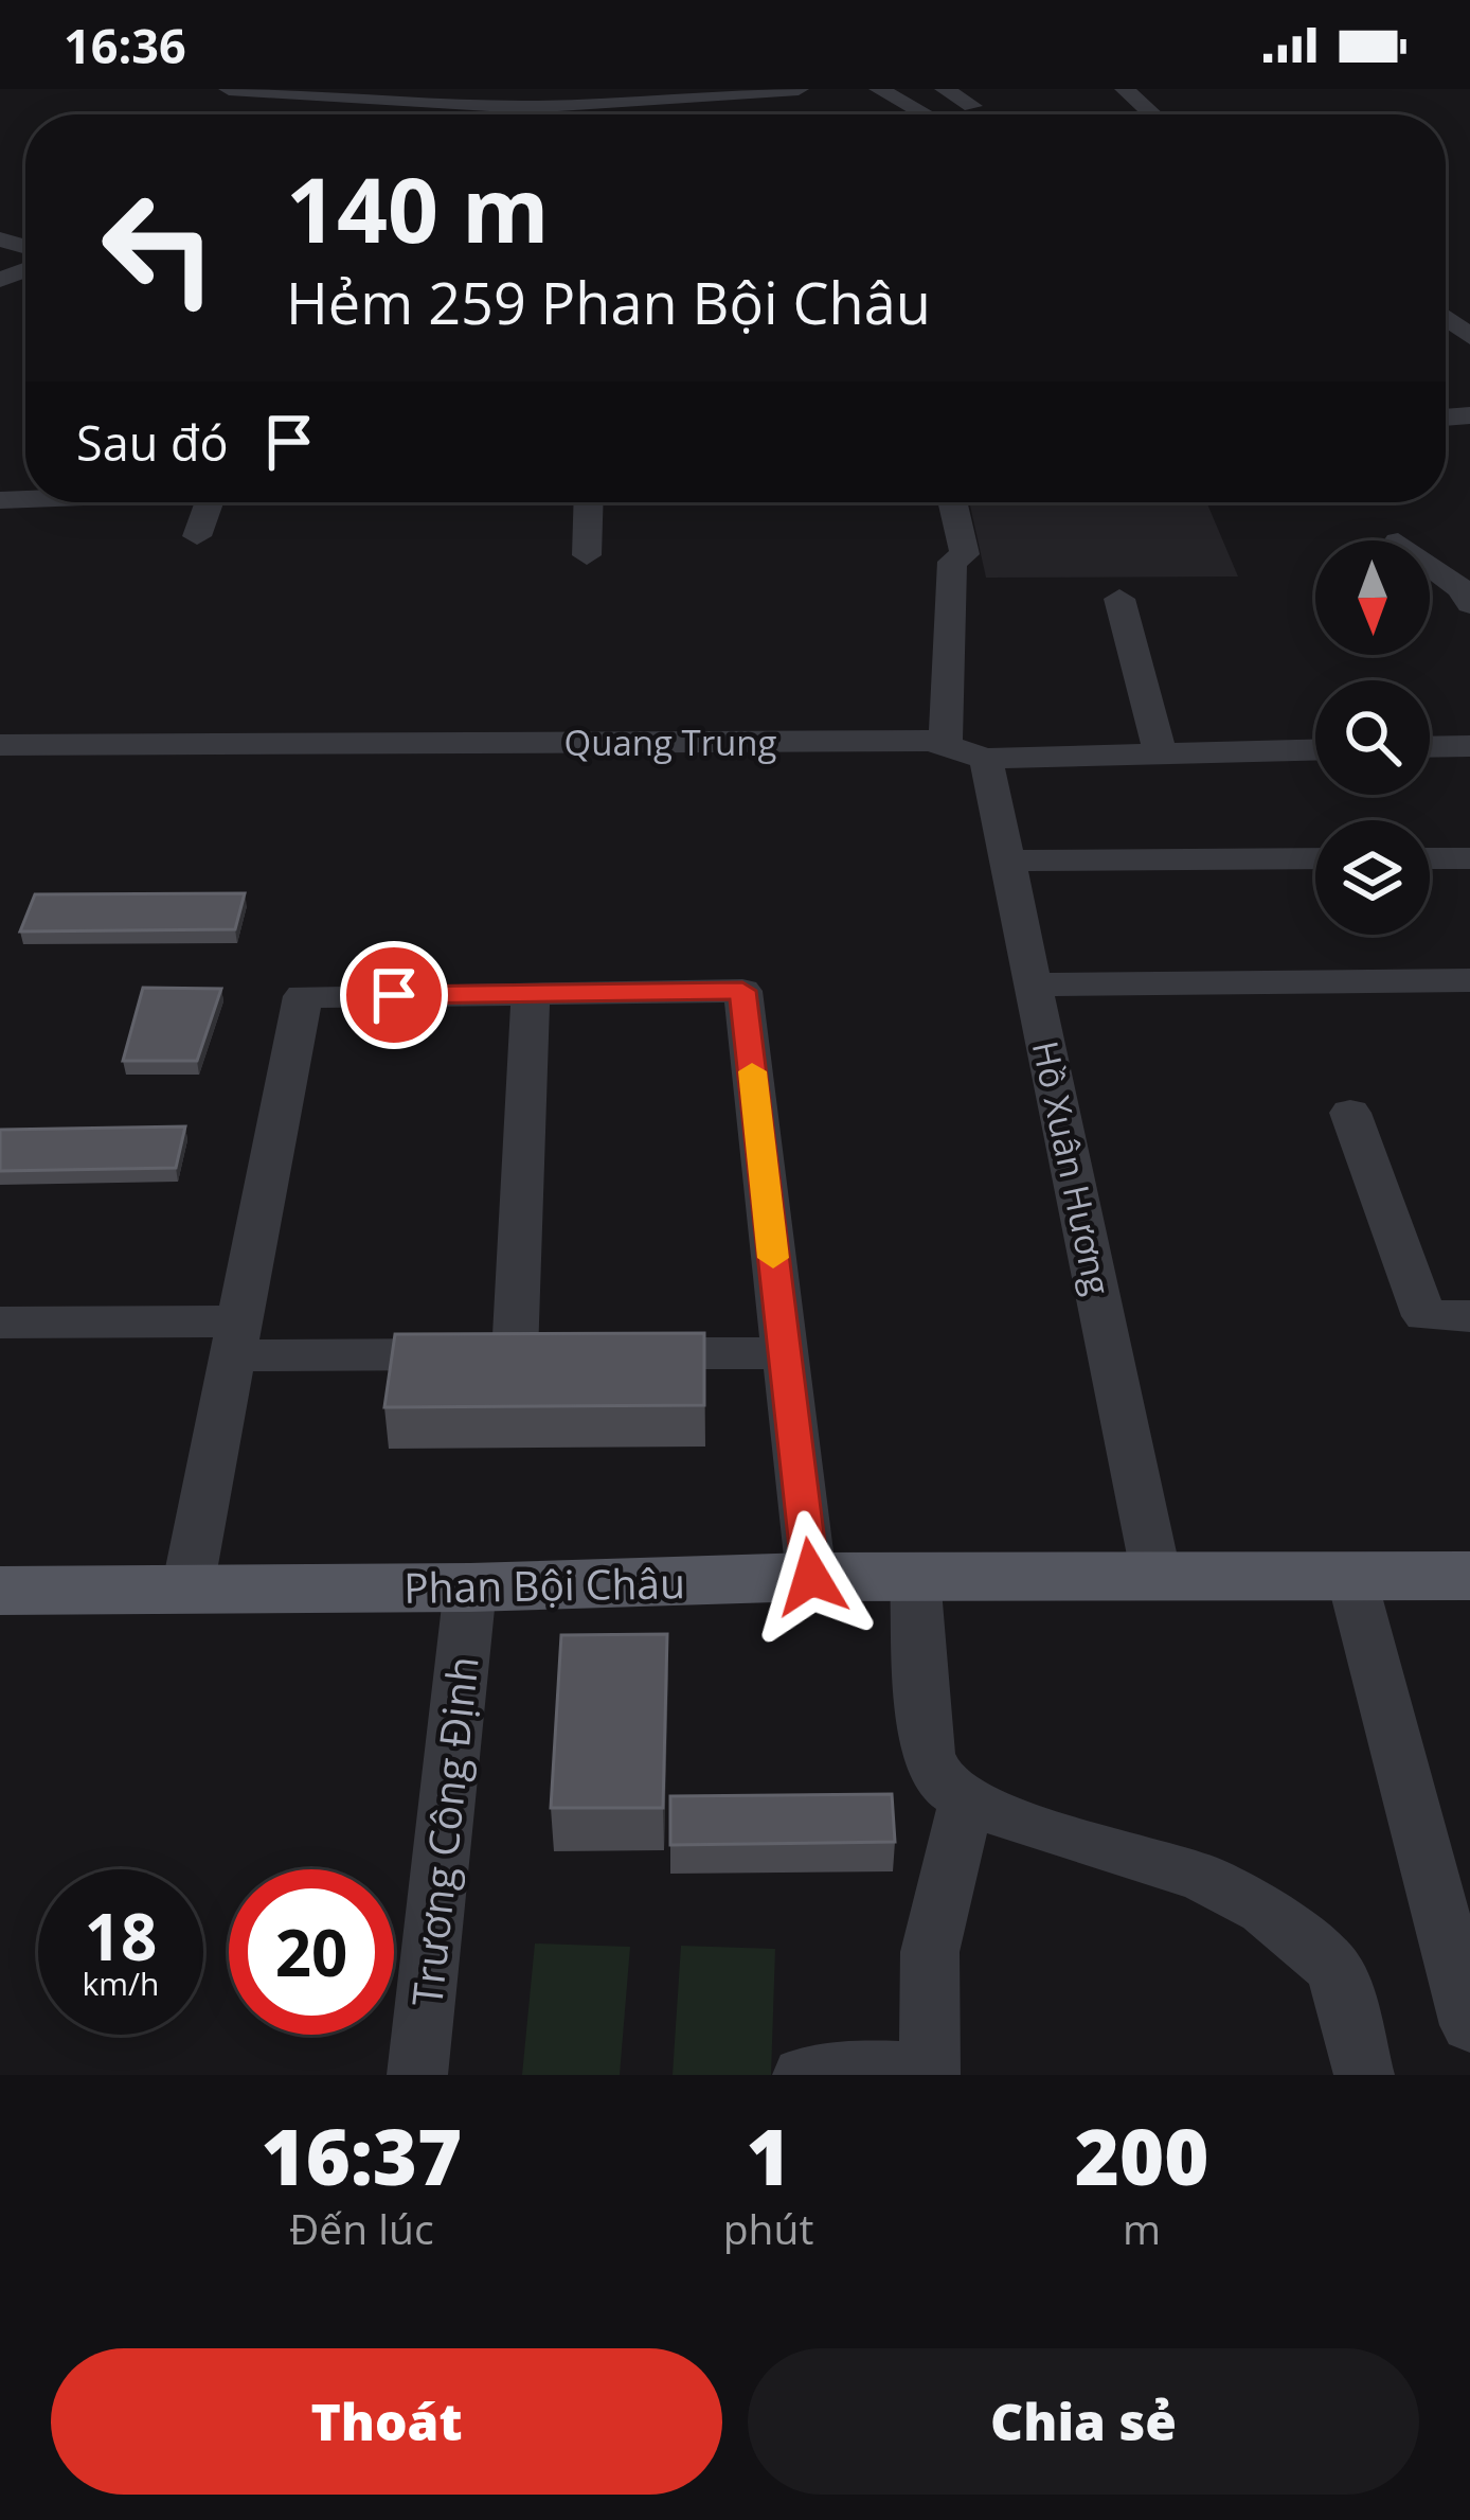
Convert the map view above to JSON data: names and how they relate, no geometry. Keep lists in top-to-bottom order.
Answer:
{
  "streets": {
    "main road": ["Phan Bội Châu"],
    "street": ["Quang Trung", "Hồ Xuân Hương", "Trương Công Định"]
  },
  "crossings": [
    ["Quang Trung", "Hồ Xuân Hương"],
    ["Hồ Xuân Hương", "Phan Bội Châu"],
    ["Phan Bội Châu", "Trương Công Định"]
  ],
  "north": "bottom",
  "page": {
    "status": "16:36",
    "turn": ["140 m", "Hẻm 259 Phan Bội Châu"],
    "then": "Sau đó",
    "speed": "18 km/h",
    "limit": "20",
    "eta": [
      "16:37",
      "Đến lúc",
      "1",
      "phút",
      "200",
      "m"
    ],
    "buttons": ["Thoát", "Chia sẻ"]
  }
}
